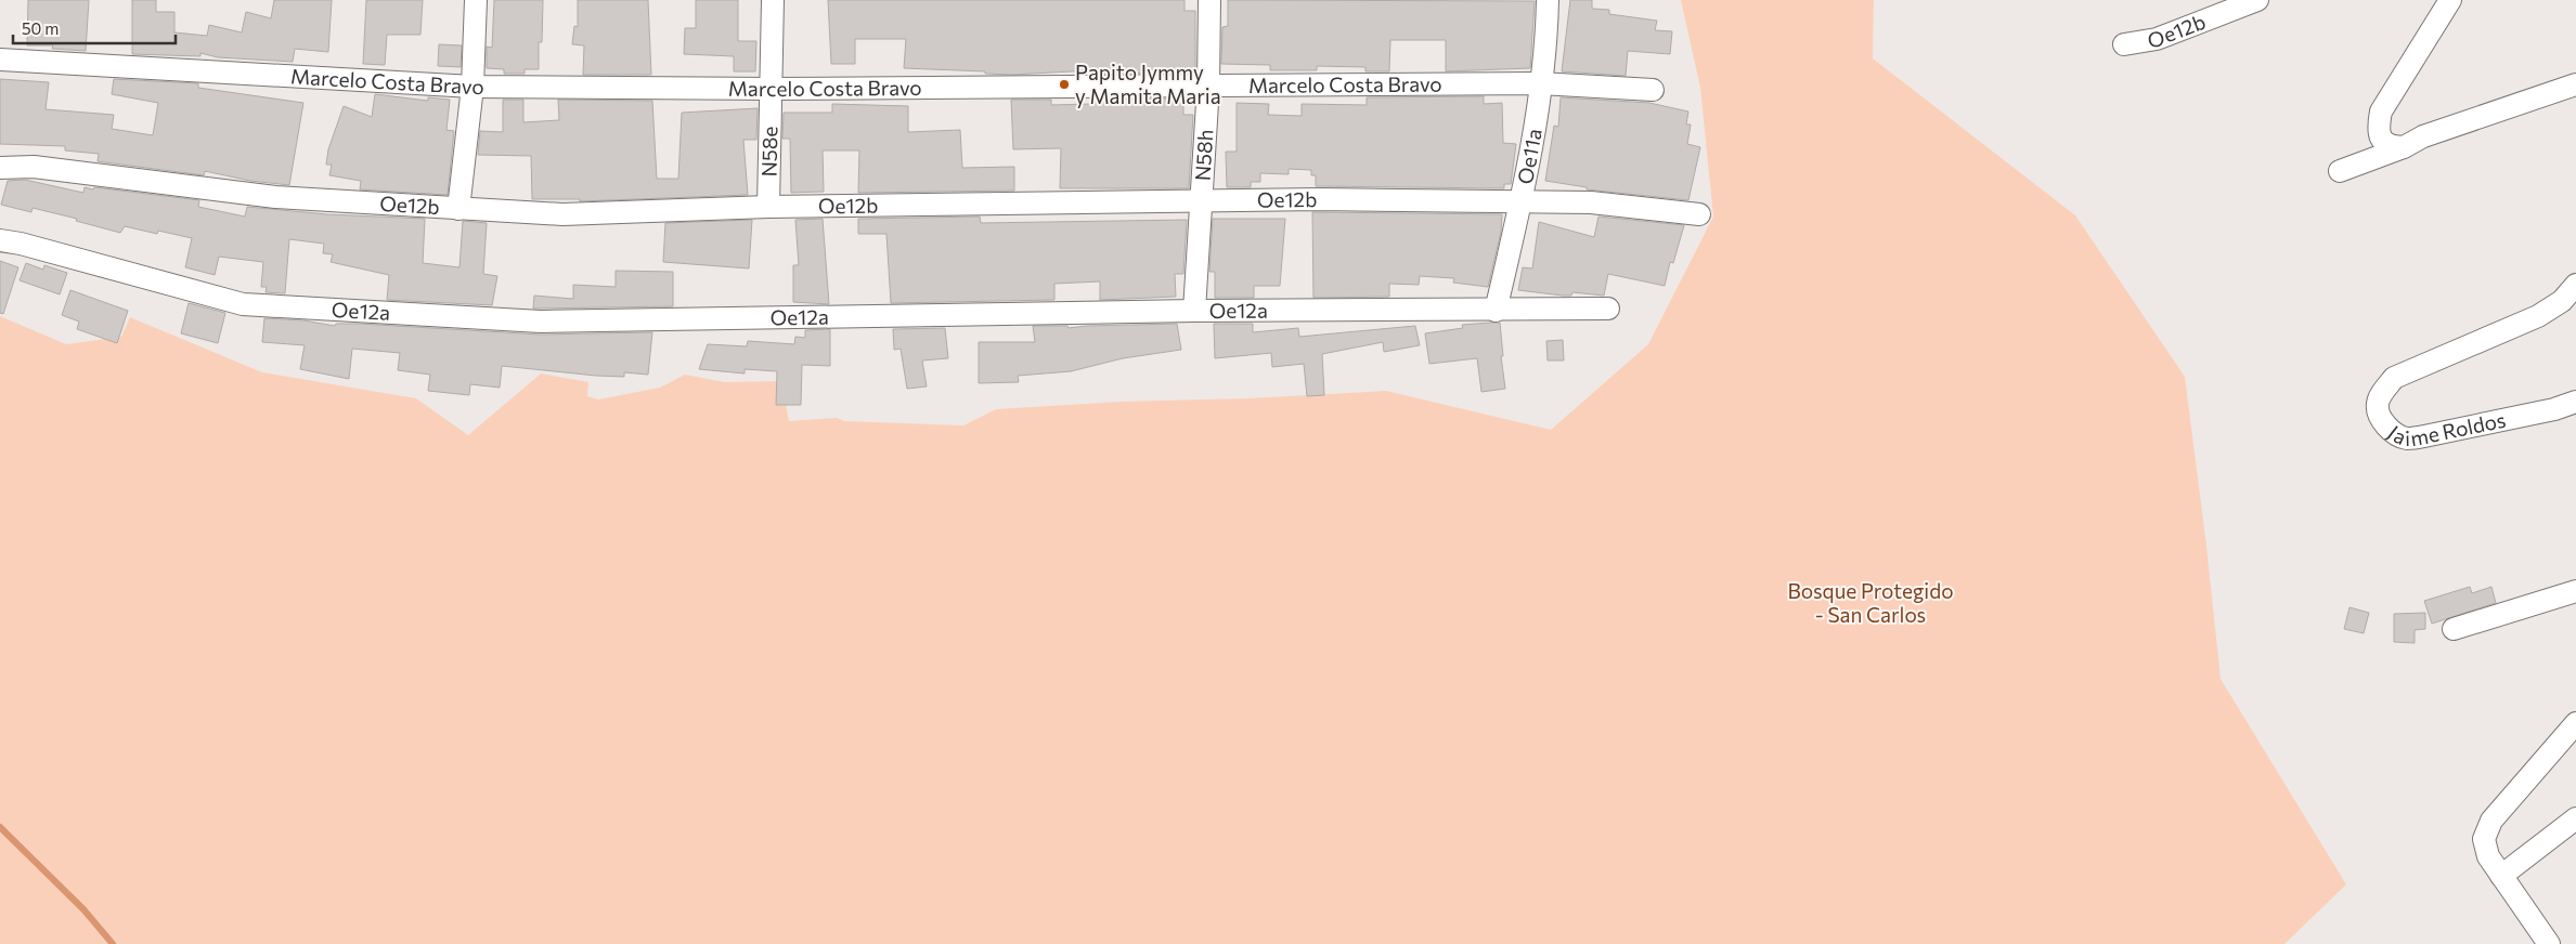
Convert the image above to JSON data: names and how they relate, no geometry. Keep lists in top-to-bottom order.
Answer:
{
  "streets": {
    "street": [
      "Oe12b",
      "Marcelo Costa Bravo",
      "N58e",
      "N58h",
      "Oe11a",
      "Oe12a",
      "Jaime Roldos"
    ]
  },
  "crossings": [
    ["Oe12b", "N58e"],
    ["Oe12b", "N58h"],
    ["Oe12b", "Oe11a"],
    ["Marcelo Costa Bravo", "N58e"],
    ["Marcelo Costa Bravo", "N58h"],
    ["Marcelo Costa Bravo", "Oe11a"],
    ["N58h", "Oe12a"],
    ["Oe11a", "Oe12a"]
  ],
  "parks": ["Bosque Protegido - San Carlos"],
  "places": ["Papito Jymmy y Mamita Maria"],
  "scale_bar": "50 m"
}
